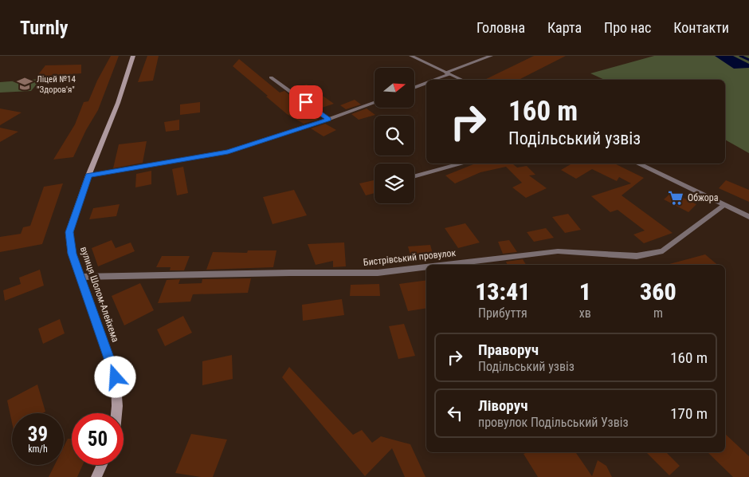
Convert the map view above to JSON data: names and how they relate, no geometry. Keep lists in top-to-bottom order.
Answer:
{
  "streets": {
    "main road": ["вулиця Шолом-Алейхема"],
    "street": ["Бистрівський провулок"]
  },
  "crossings": [
    ["Бистрівський провулок", "вулиця Шолом-Алейхема"]
  ],
  "places": {
    "school or university": ["Ліцей №14 \"Здоров'я\""],
    "supermarket": ["Обжора"]
  },
  "north": "right",
  "page": {
    "header": "Turnly",
    "nav": [
      "Головна",
      "Карта",
      "Про нас",
      "Контакти"
    ],
    "turn": ["160 m", "Подільський узвіз"],
    "eta": [
      "13:41",
      "Прибуття",
      "1",
      "хв",
      "360",
      "m"
    ],
    "list": [
      {
        "name": "Праворуч",
        "note": "Подільський узвіз",
        "value": "160 m"
      },
      {
        "name": "Ліворуч",
        "note": "провулок Подільський Узвіз",
        "value": "170 m"
      }
    ],
    "speed": "39 km/h",
    "limit": "50"
  }
}
